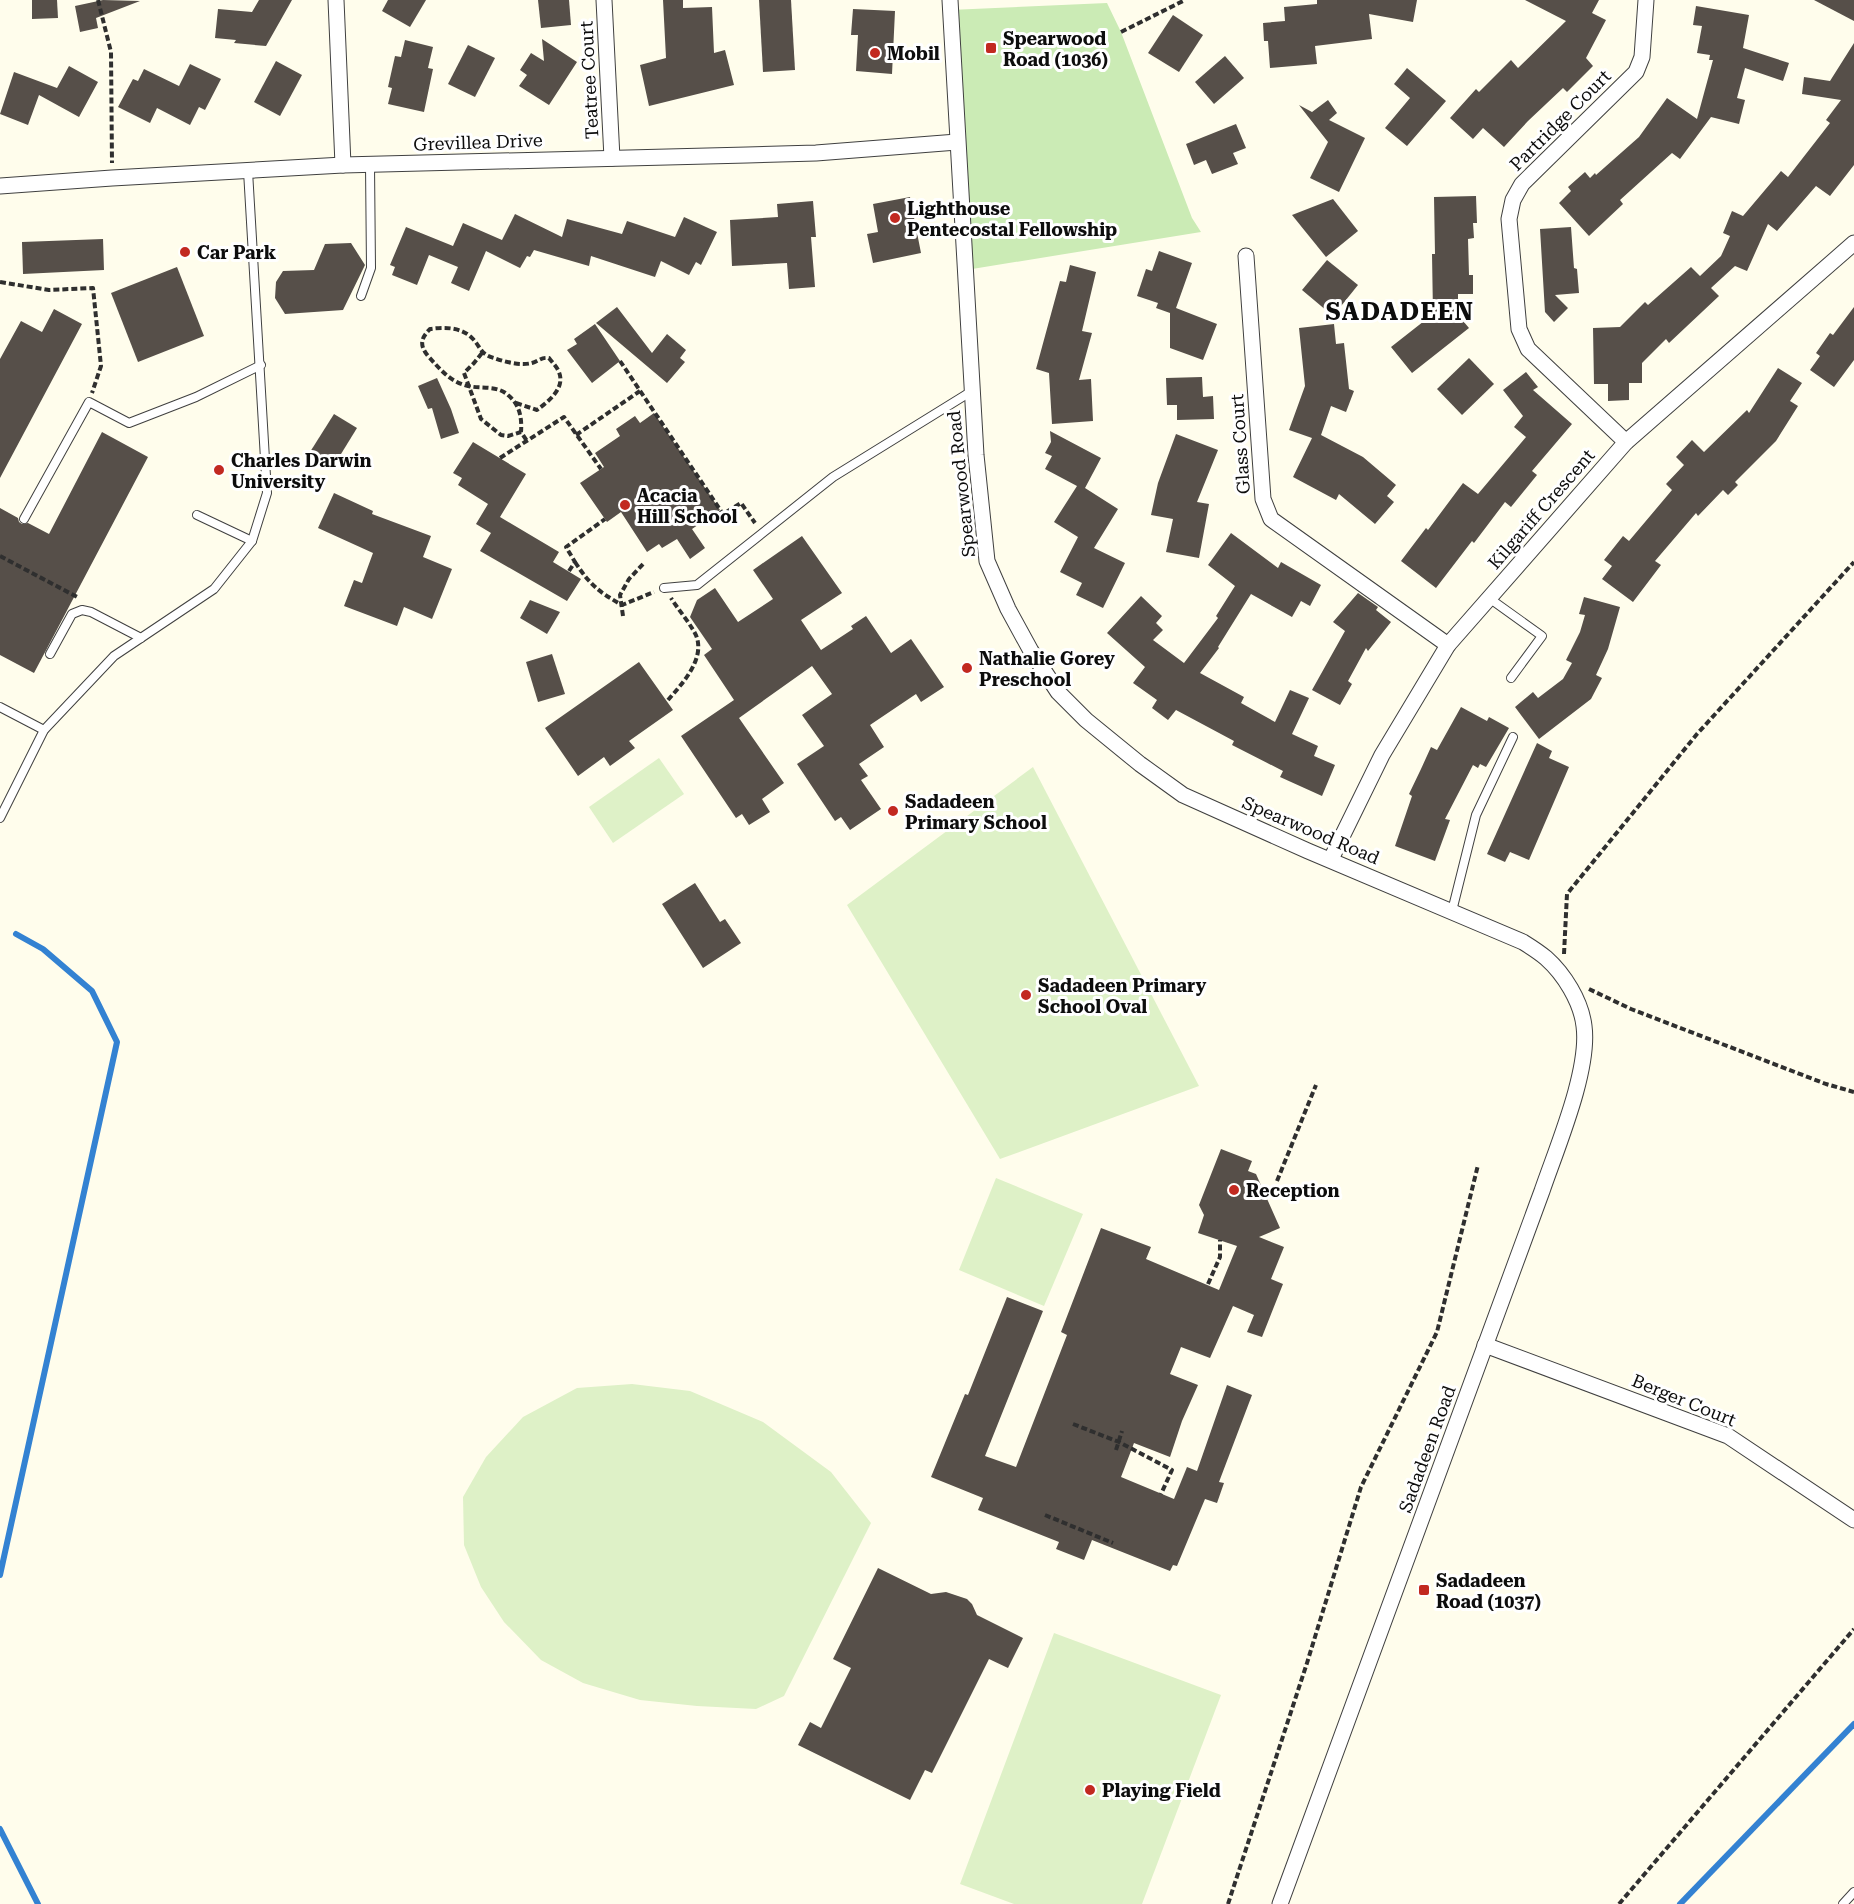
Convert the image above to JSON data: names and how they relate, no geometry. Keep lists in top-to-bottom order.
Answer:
{
  "streets": {
    "street": [
      "Teatree Court",
      "Partridge Court",
      "Grevillea Drive",
      "Glass Court",
      "Spearwood Road",
      "Kilgariff Crescent",
      "Berger Court",
      "Sadadeen Road"
    ]
  },
  "crossings": [
    ["Teatree Court", "Grevillea Drive"],
    ["Partridge Court", "Kilgariff Crescent"],
    ["Grevillea Drive", "Spearwood Road"],
    ["Glass Court", "Kilgariff Crescent"],
    ["Spearwood Road", "Kilgariff Crescent"],
    ["Spearwood Road", "Sadadeen Road"],
    ["Berger Court", "Sadadeen Road"]
  ],
  "districts": ["SADADEEN"],
  "places": {
    "transit": ["Spearwood Road (1036)", "Sadadeen Road (1037)"],
    "other": [
      "Mobil",
      "Lighthouse Pentecostal Fellowship",
      "Car Park",
      "Charles Darwin University",
      "Acacia Hill School",
      "Nathalie Gorey Preschool",
      "Sadadeen Primary School",
      "Sadadeen Primary School Oval",
      "Reception",
      "Playing Field"
    ]
  }
}
